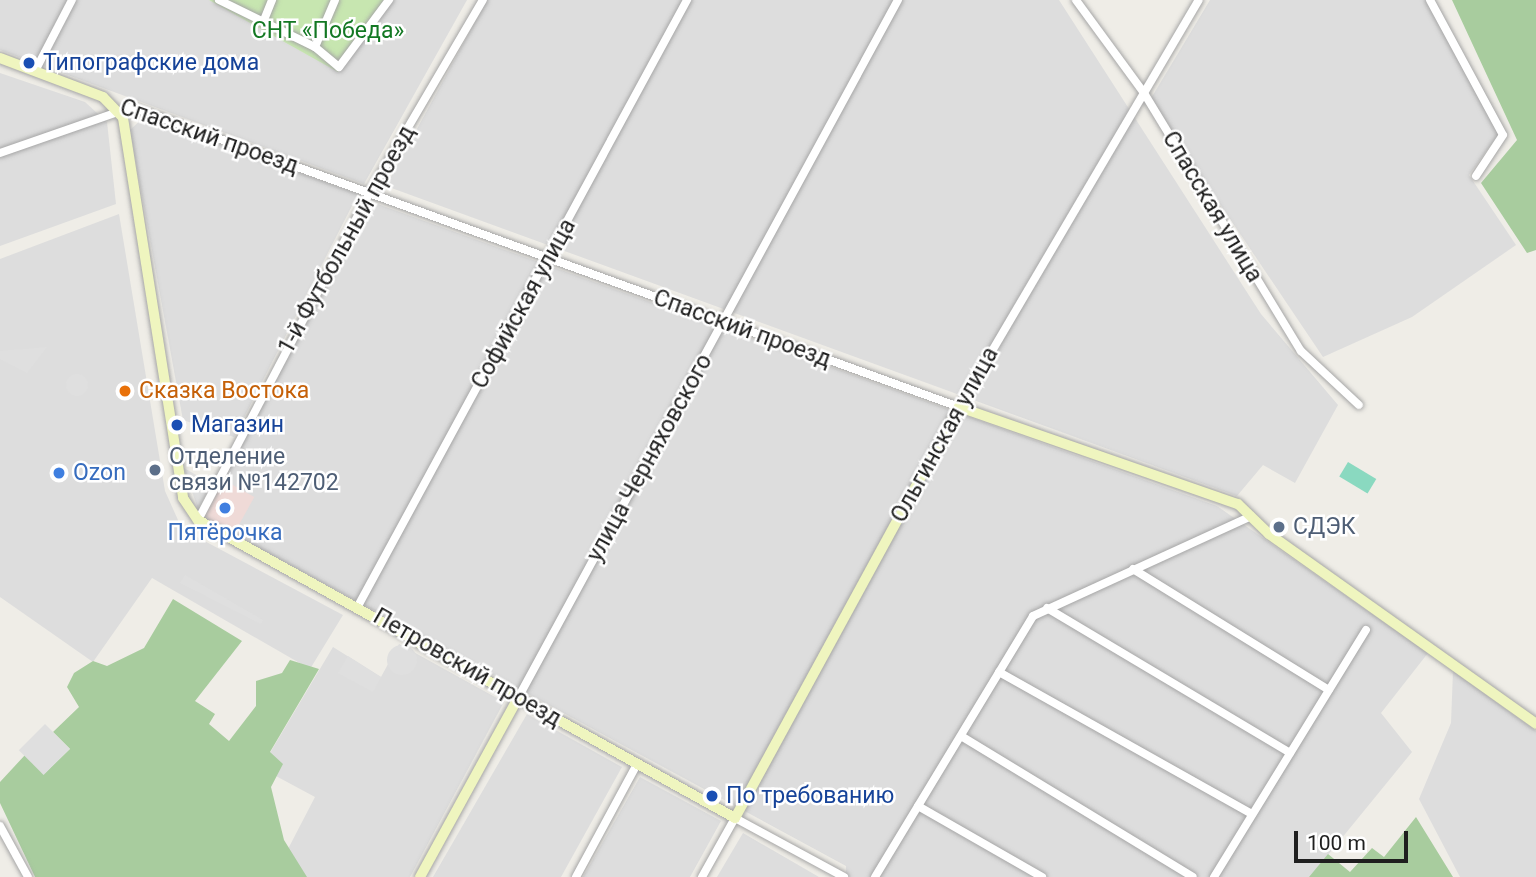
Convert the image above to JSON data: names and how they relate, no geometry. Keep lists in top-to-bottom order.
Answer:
{
  "streets": {
    "street": [
      "Спасский проезд",
      "Спасская улица",
      "1-й Футбольный проезд",
      "Софийская улица",
      "Ольгинская улица",
      "улица Черняховского",
      "Петровский проезд"
    ]
  },
  "crossings": [
    ["Спасский проезд", "1-й Футбольный проезд"],
    ["Спасский проезд", "Софийская улица"],
    ["Спасский проезд", "Ольгинская улица"],
    ["Спасский проезд", "улица Черняховского"],
    ["Спасская улица", "Ольгинская улица"],
    ["1-й Футбольный проезд", "Петровский проезд"],
    ["Софийская улица", "Петровский проезд"],
    ["Ольгинская улица", "Петровский проезд"],
    ["улица Черняховского", "Петровский проезд"]
  ],
  "parks": ["СНТ «Победа»"],
  "places": [
    "Типографские дома",
    "Сказка Востока",
    "Магазин",
    "Отделение связи №142702",
    "Ozon",
    "Пятёрочка",
    "СДЭК",
    "По требованию"
  ],
  "scale_bar": "100 m"
}
